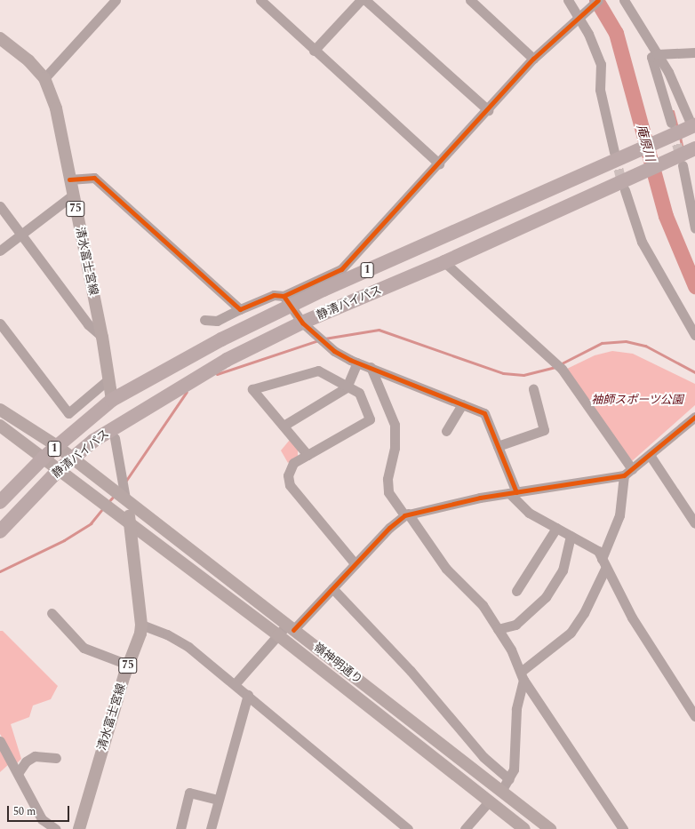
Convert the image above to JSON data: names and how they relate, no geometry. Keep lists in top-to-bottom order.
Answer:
{
  "streets": {
    "highway": ["1", "静清バイパス"],
    "main road": ["75", "清水富士宮線", "嶺神明通り"]
  },
  "crossings": [
    ["清水富士宮線", "静清バイパス"],
    ["清水富士宮線", "嶺神明通り"]
  ],
  "water": ["庵原川"],
  "parks": ["袖師スポーツ公園"],
  "scale_bar": "50 m"
}
